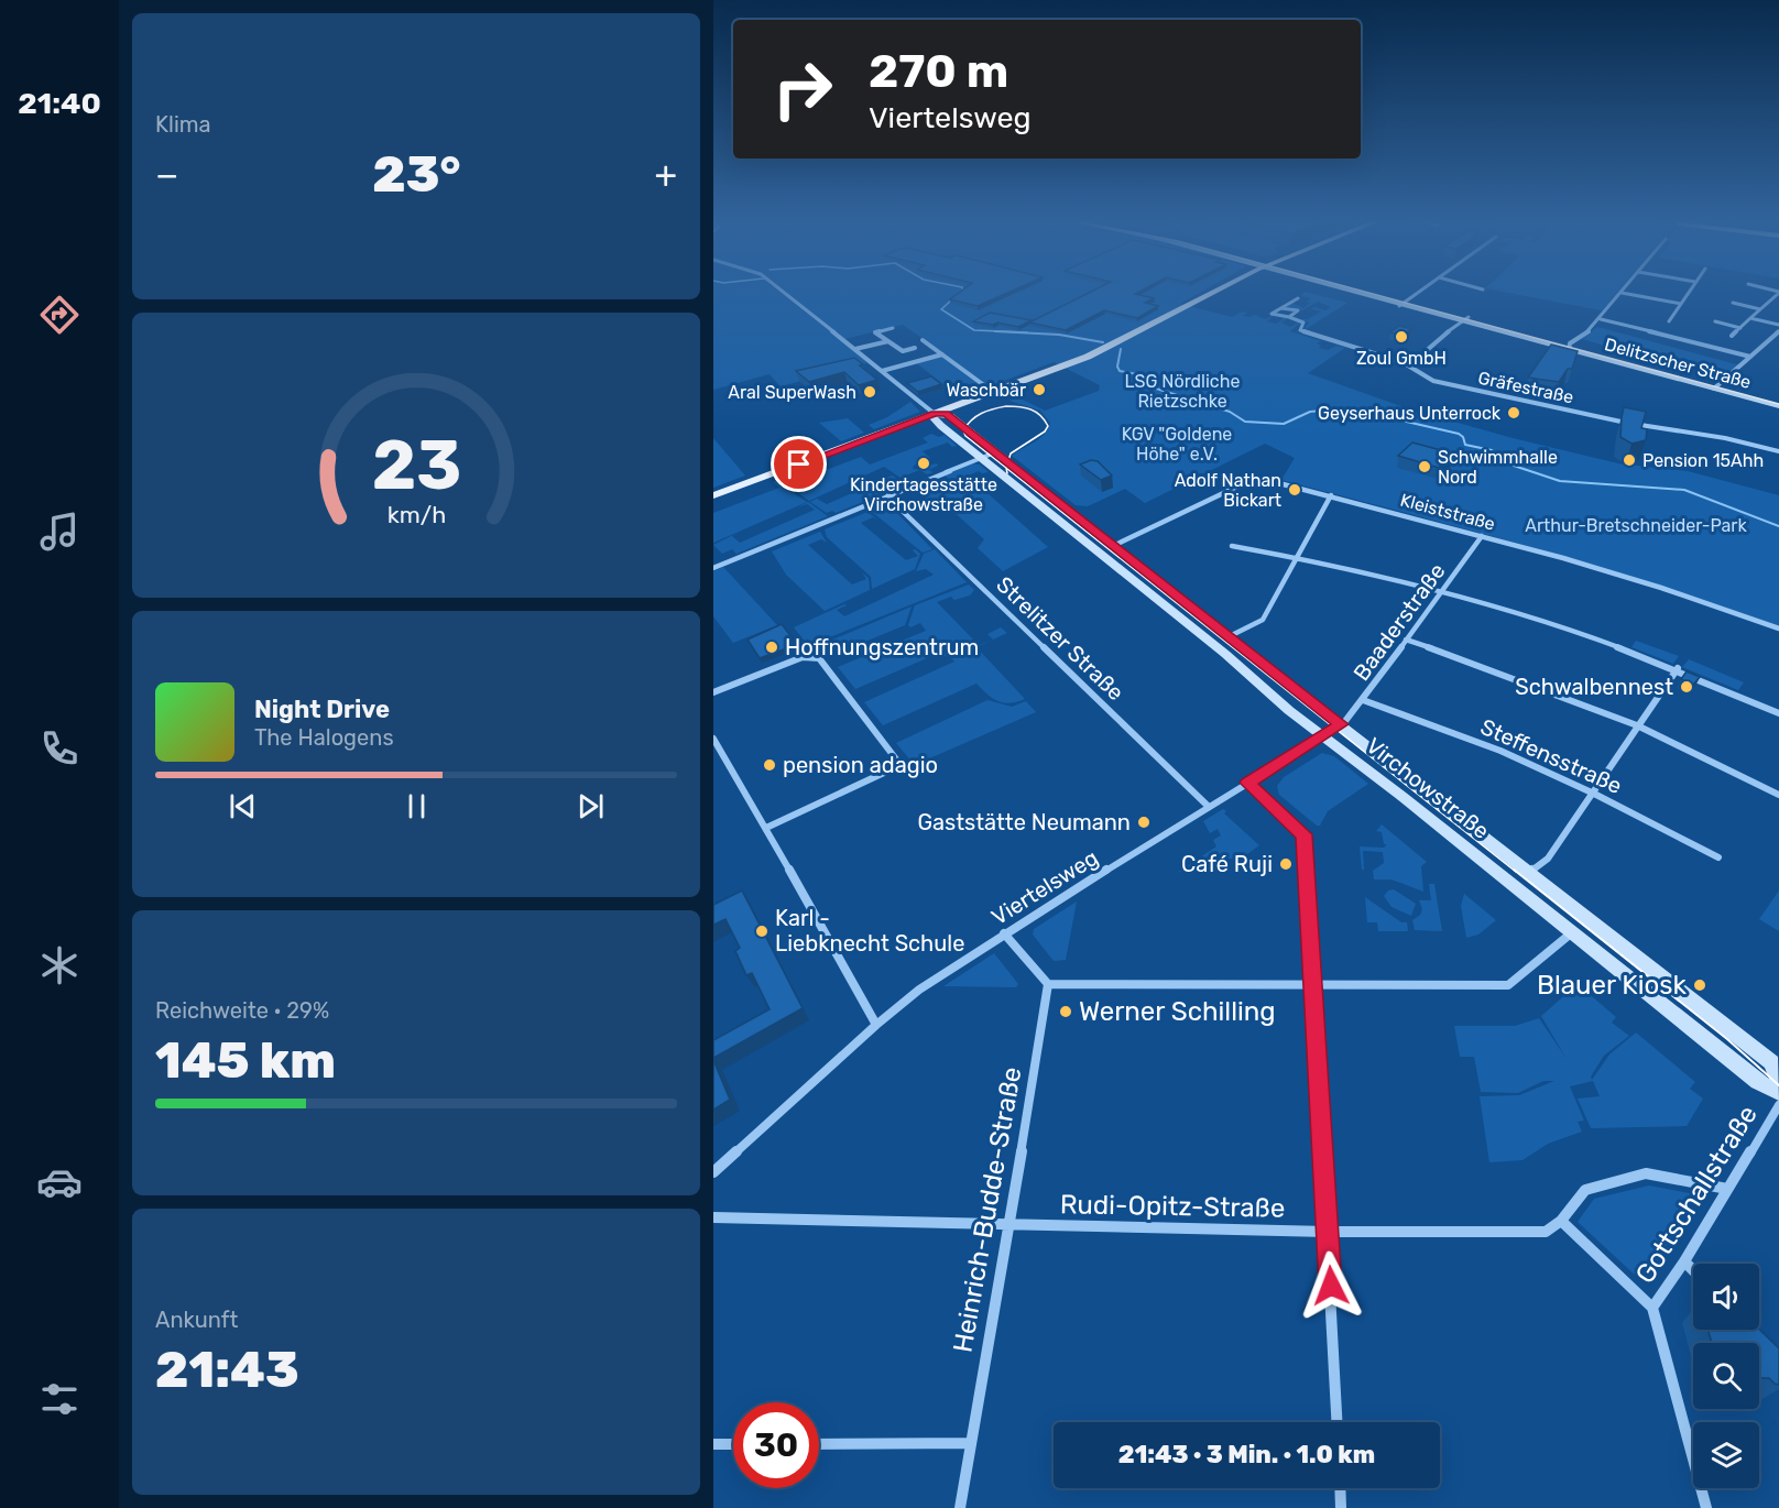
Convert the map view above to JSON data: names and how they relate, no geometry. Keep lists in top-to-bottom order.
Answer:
{
  "streets": {
    "main road": ["Delitzscher Straße", "Virchowstraße"],
    "street": [
      "Gräfestraße",
      "Kleiststraße",
      "Baaderstraße",
      "Strelitzer Straße",
      "Steffensstraße",
      "Viertelsweg",
      "Gottschallstraße",
      "Rudi-Opitz-Straße",
      "Heinrich-Budde-Straße"
    ]
  },
  "crossings": [
    ["Kleiststraße", "Baaderstraße"],
    ["Kleiststraße", "Virchowstraße"],
    ["Baaderstraße", "Steffensstraße"],
    ["Baaderstraße", "Virchowstraße"],
    ["Baaderstraße", "Viertelsweg"],
    ["Strelitzer Straße", "Viertelsweg"],
    ["Virchowstraße", "Viertelsweg"],
    ["Rudi-Opitz-Straße", "Heinrich-Budde-Straße"]
  ],
  "parks": ["LSG Nördliche Rietzschke", "KGV \"Goldene Höhe\" e.V.", "Arthur-Bretschneider-Park"],
  "places": [
    "Zoul GmbH",
    "Waschbär",
    "Aral SuperWash",
    "Geyserhaus Unterrock",
    "Pension 15Ahh",
    "Kindertagesstätte Virchowstraße",
    "Schwimmhalle Nord",
    "Adolf Nathan Bickart",
    "Hoffnungszentrum",
    "Schwalbennest",
    "pension adagio",
    "Gaststätte Neumann",
    "Café Ruji",
    "Karl - Liebknecht Schule",
    "Blauer Kiosk",
    "Werner Schilling"
  ],
  "page": {
    "tabs": "21:40",
    "tile": [
      "Klima",
      ["Reichweite · 29%", "145 km"],
      ["Ankunft", "21:43"]
    ],
    "turn": ["270 m", "Viertelsweg"],
    "heat": ["−", "23°", "+"],
    "song": ["Night Drive", "The Halogens"],
    "limit": "30",
    "trip": "21:43 · 3 Min. · 1.0 km",
    "gauge": ["23", "km/h"]
  }
}
